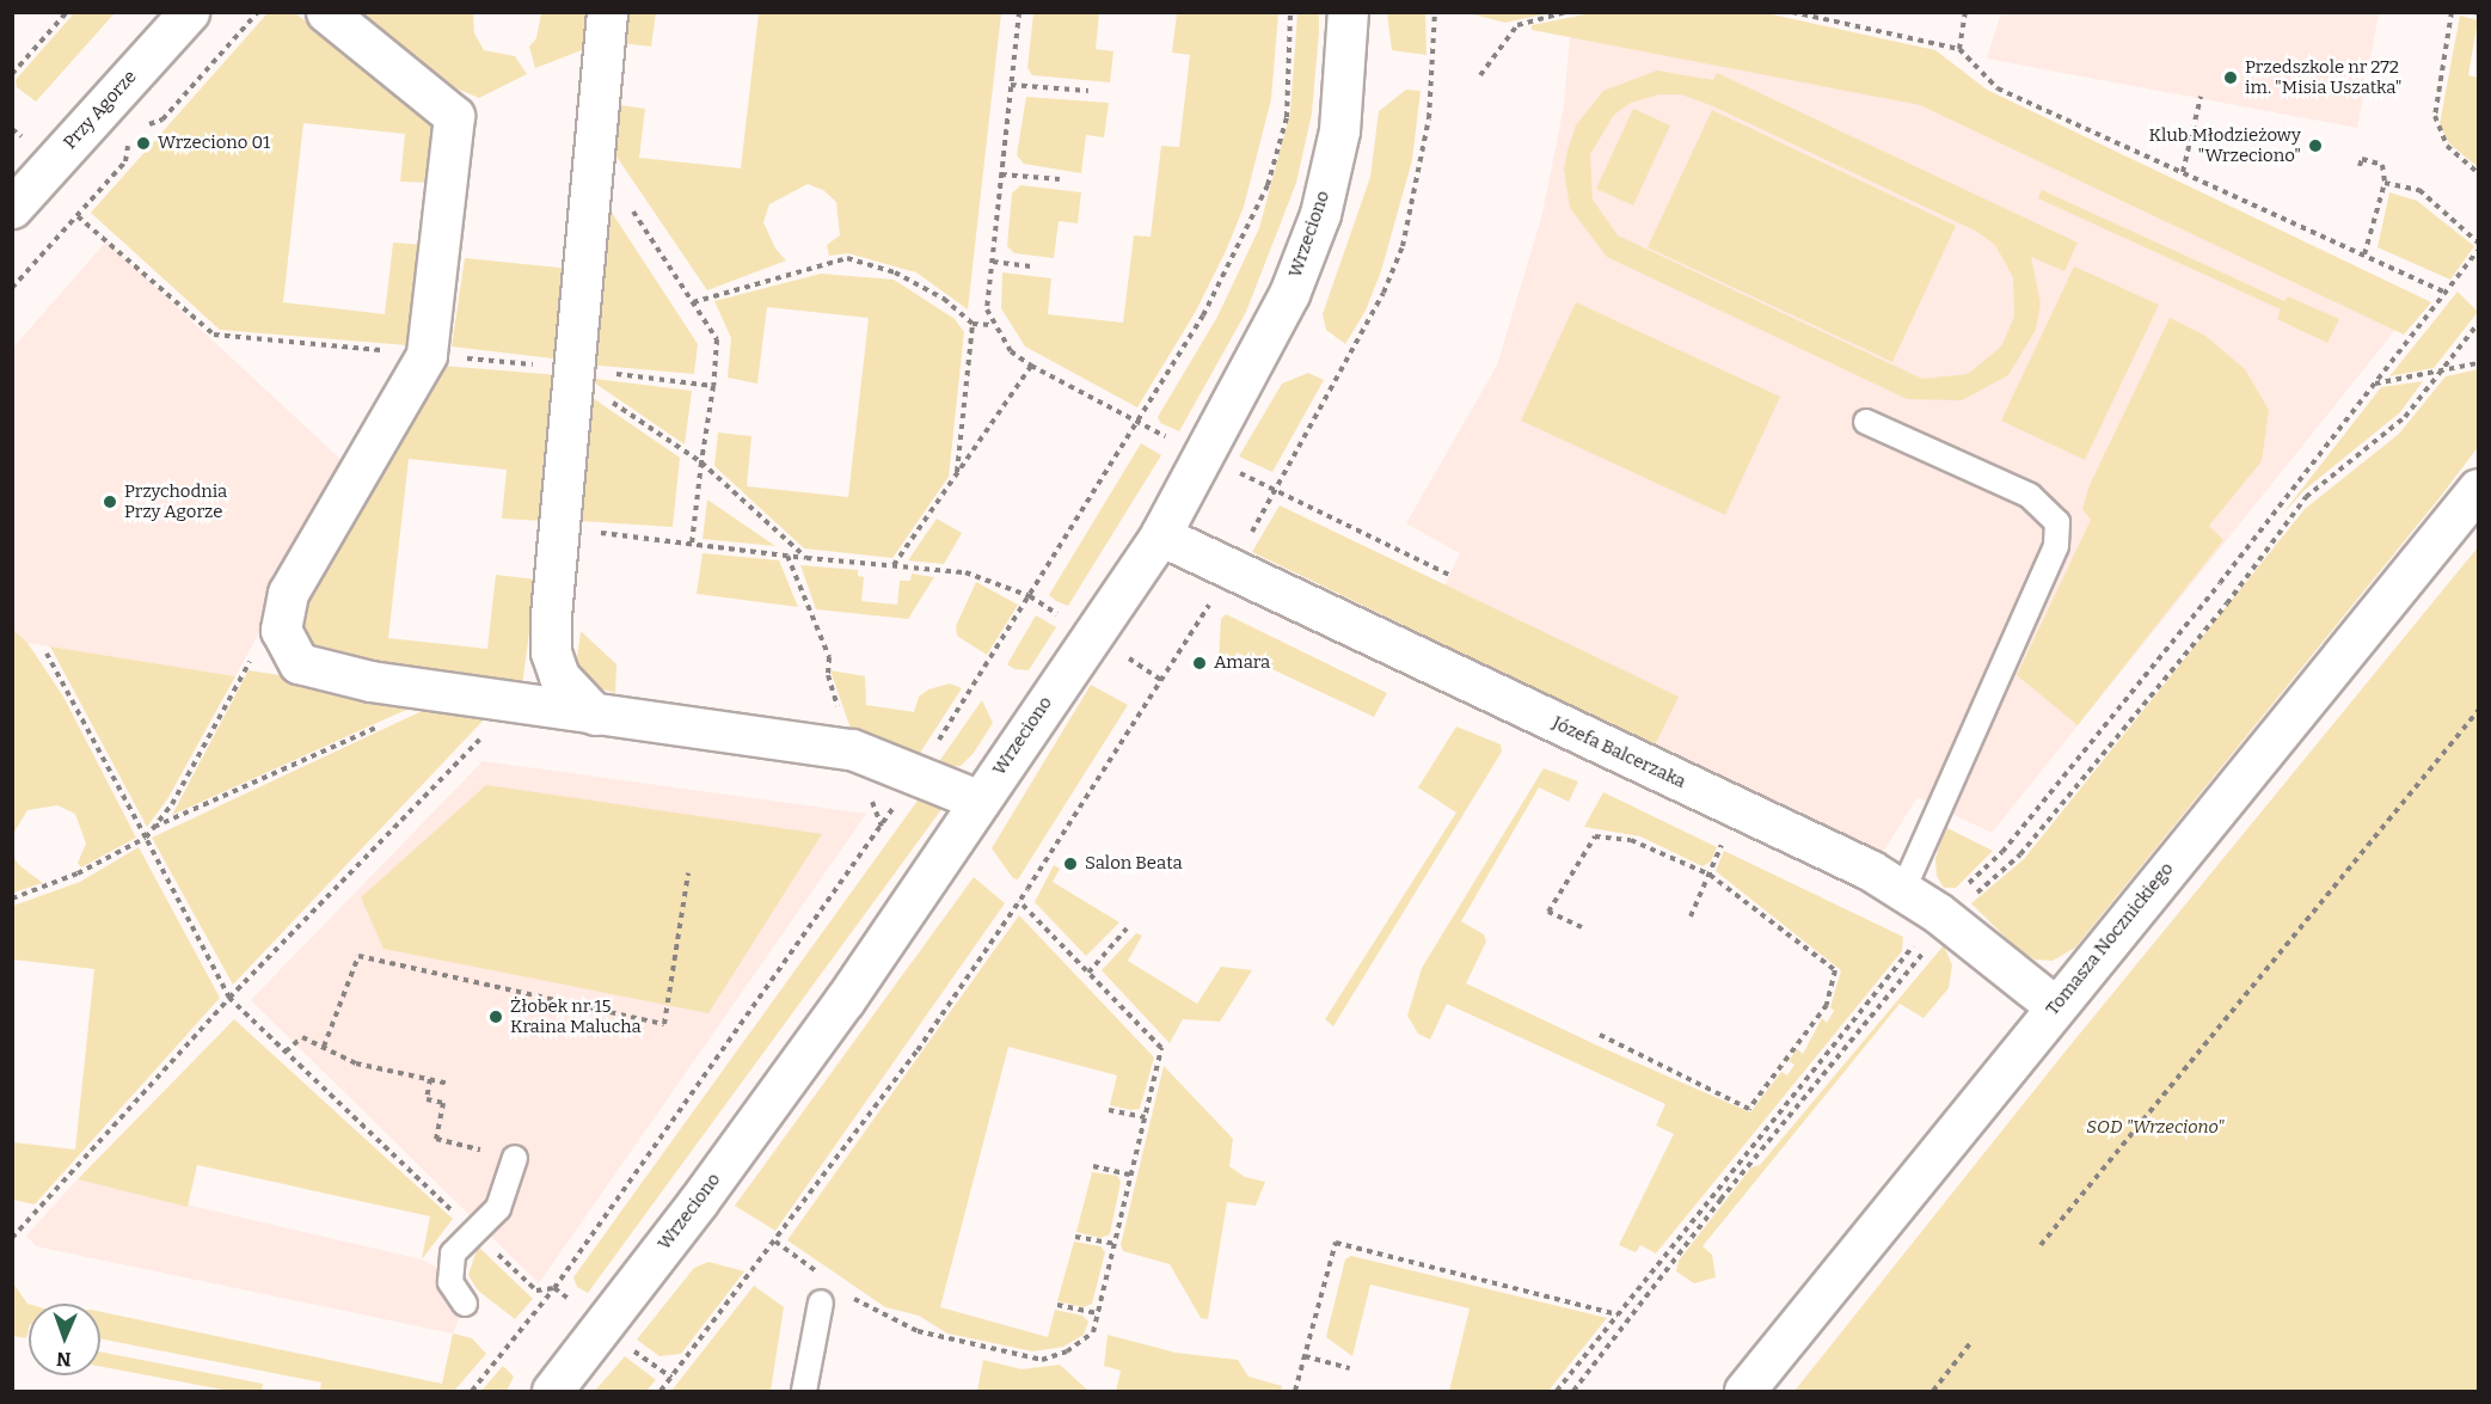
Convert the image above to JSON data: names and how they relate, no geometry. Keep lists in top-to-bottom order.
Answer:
{
  "streets": {
    "street": [
      "Przy Agorze",
      "Wrzeciono",
      "Józefa Balcerzaka",
      "Tomasza Nocznickiego"
    ]
  },
  "crossings": [
    ["Wrzeciono", "Józefa Balcerzaka"],
    ["Józefa Balcerzaka", "Tomasza Nocznickiego"]
  ],
  "parks": ["SOD \"Wrzeciono\""],
  "places": [
    "Przedszkole nr 272 im. \"Misia Uszatka\"",
    "Wrzeciono 01",
    "Klub Młodzieżowy \"Wrzeciono\"",
    "Przychodnia Przy Agorze",
    "Amara",
    "Salon Beata",
    "Żłobek nr 15 Kraina Malucha"
  ],
  "north": "bottom"
}
